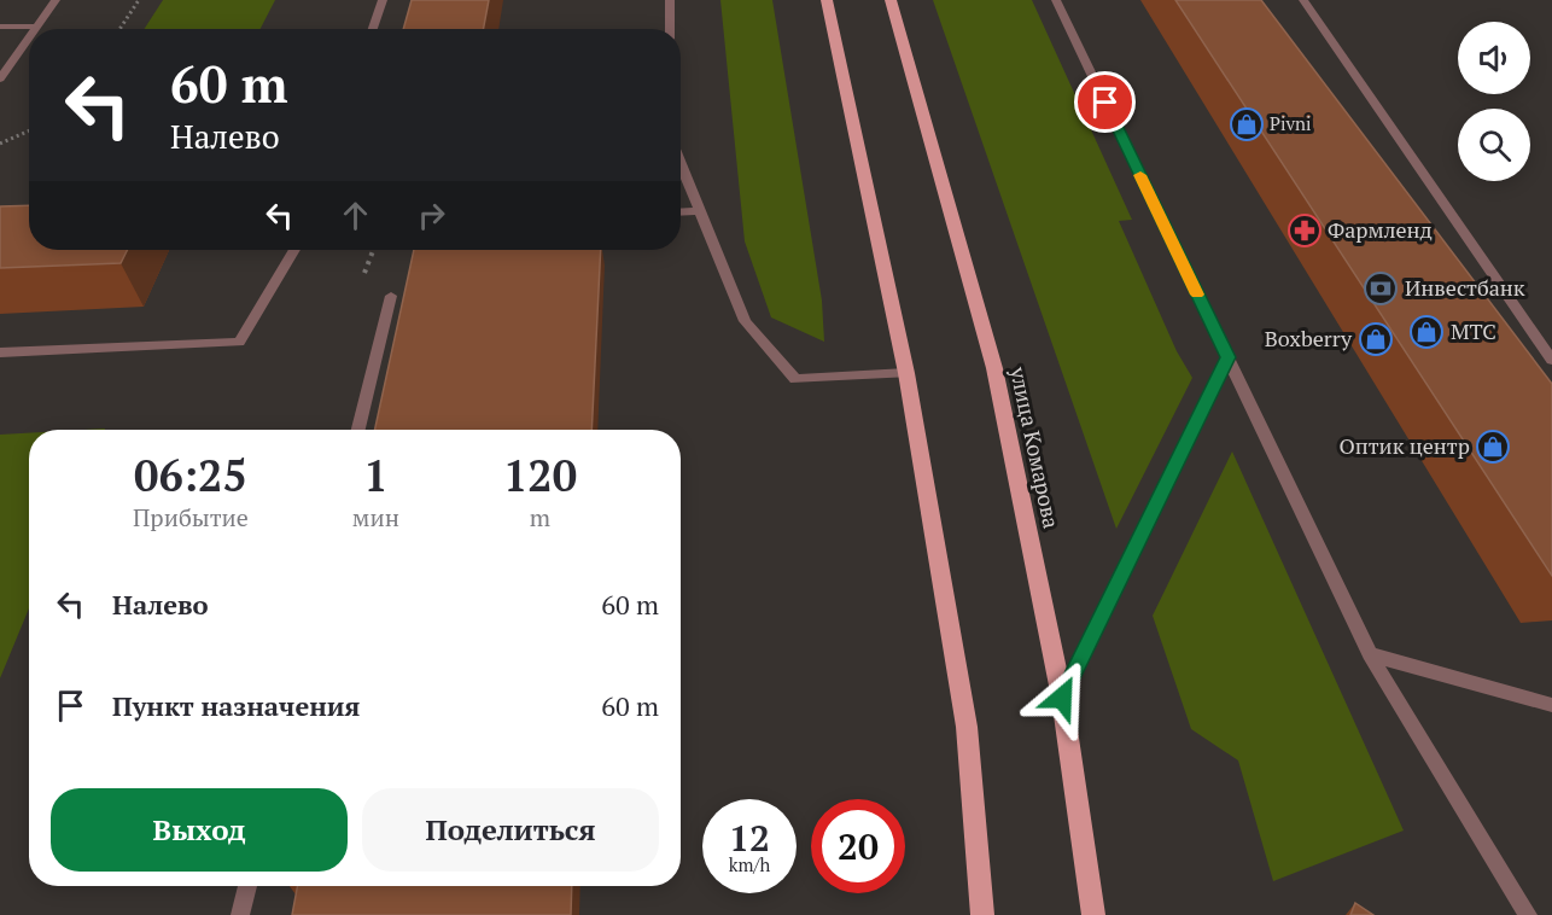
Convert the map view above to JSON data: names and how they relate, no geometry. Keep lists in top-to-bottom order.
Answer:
{
  "streets": {
    "main road": ["улица Комарова"]
  },
  "places": {
    "shop": [
      "Pivni",
      "МТС",
      "Boxberry",
      "Оптик центр"
    ],
    "pharmacy": ["Фармленд"],
    "bank": ["Инвестбанк"]
  },
  "page": {
    "turn": ["60 m", "Налево"],
    "eta": [
      "06:25",
      "Прибытие",
      "1",
      "мин",
      "120",
      "m"
    ],
    "list": [
      {
        "name": "Налево",
        "value": "60 m"
      },
      {
        "name": "Пункт назначения",
        "value": "60 m"
      }
    ],
    "buttons": ["Выход", "Поделиться"],
    "speed": "12 km/h",
    "limit": "20"
  }
}
